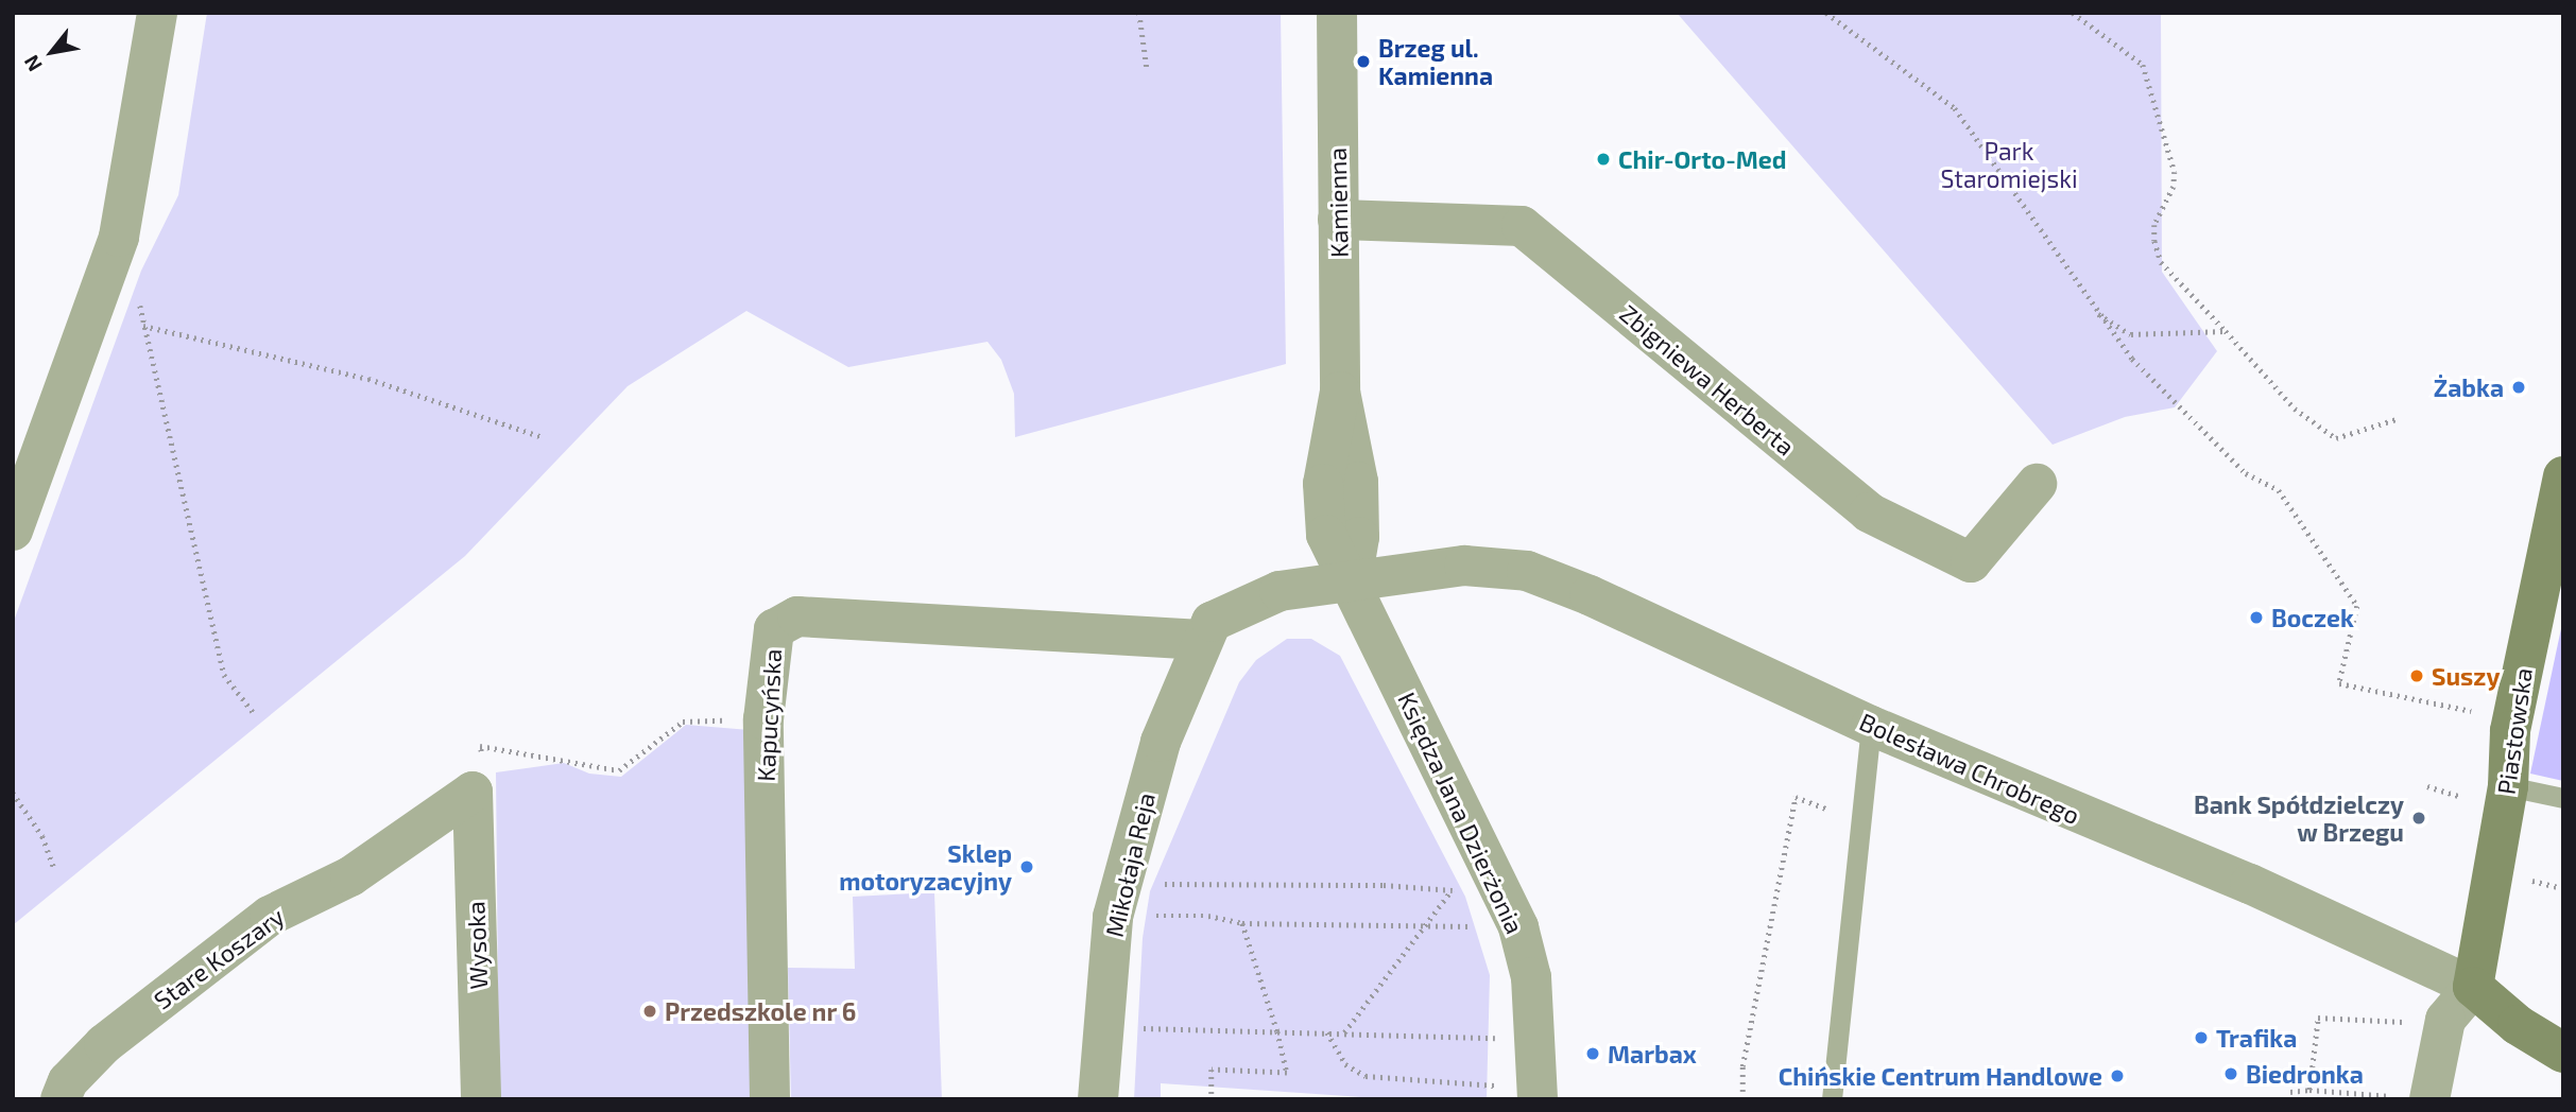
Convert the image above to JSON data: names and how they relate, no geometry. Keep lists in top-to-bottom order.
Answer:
{
  "streets": {
    "main road": ["Piastowska", "Bolesława Chrobrego"],
    "street": [
      "Kamienna",
      "Zbigniewa Herberta",
      "Kapucyńska",
      "Księdza Jana Dzierżonia",
      "Mikołaja Reja",
      "Wysoka",
      "Stare Koszary"
    ]
  },
  "crossings": [
    ["Kamienna", "Zbigniewa Herberta"],
    ["Kamienna", "Bolesława Chrobrego"],
    ["Kamienna", "Księdza Jana Dzierżonia"],
    ["Kapucyńska", "Bolesława Chrobrego"],
    ["Kapucyńska", "Mikołaja Reja"],
    ["Piastowska", "Bolesława Chrobrego"],
    ["Bolesława Chrobrego", "Księdza Jana Dzierżonia"],
    ["Bolesława Chrobrego", "Mikołaja Reja"],
    ["Wysoka", "Stare Koszary"]
  ],
  "parks": ["Park Staromiejski"],
  "places": [
    "Brzeg ul. Kamienna",
    "Chir-Orto-Med",
    "Żabka",
    "Boczek",
    "Suszy",
    "Bank Spółdzielczy w Brzegu",
    "Sklep motoryzacyjny",
    "Przedszkole nr 6",
    "Trafika",
    "Marbax",
    "Biedronka",
    "Chińskie Centrum Handlowe"
  ],
  "north": "bottom left"
}
